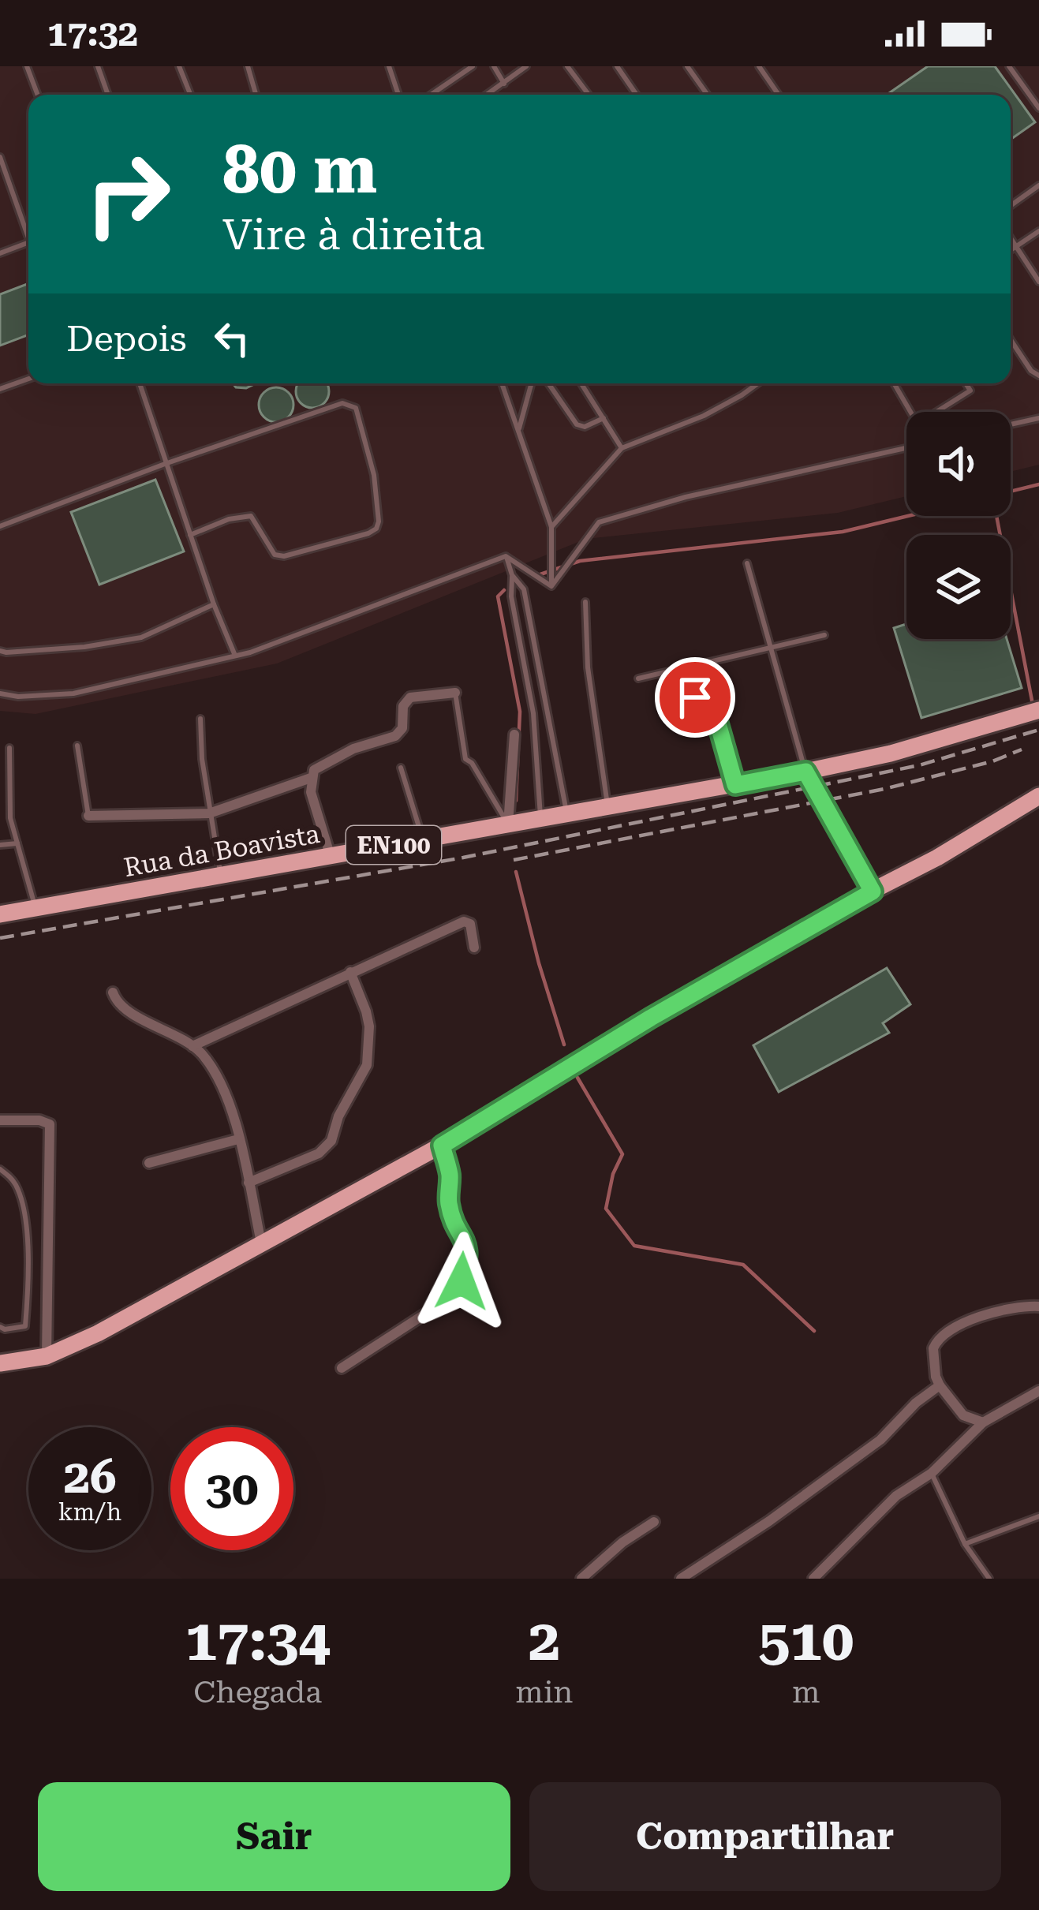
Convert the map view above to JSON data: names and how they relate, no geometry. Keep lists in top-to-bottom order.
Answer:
{
  "streets": {
    "main road": ["EN100", "Rua da Boavista"]
  },
  "page": {
    "status": "17:32",
    "turn": ["80 m", "Vire à direita"],
    "then": "Depois",
    "speed": "26 km/h",
    "limit": "30",
    "eta": [
      "17:34",
      "Chegada",
      "2",
      "min",
      "510",
      "m"
    ],
    "buttons": ["Sair", "Compartilhar"]
  }
}
